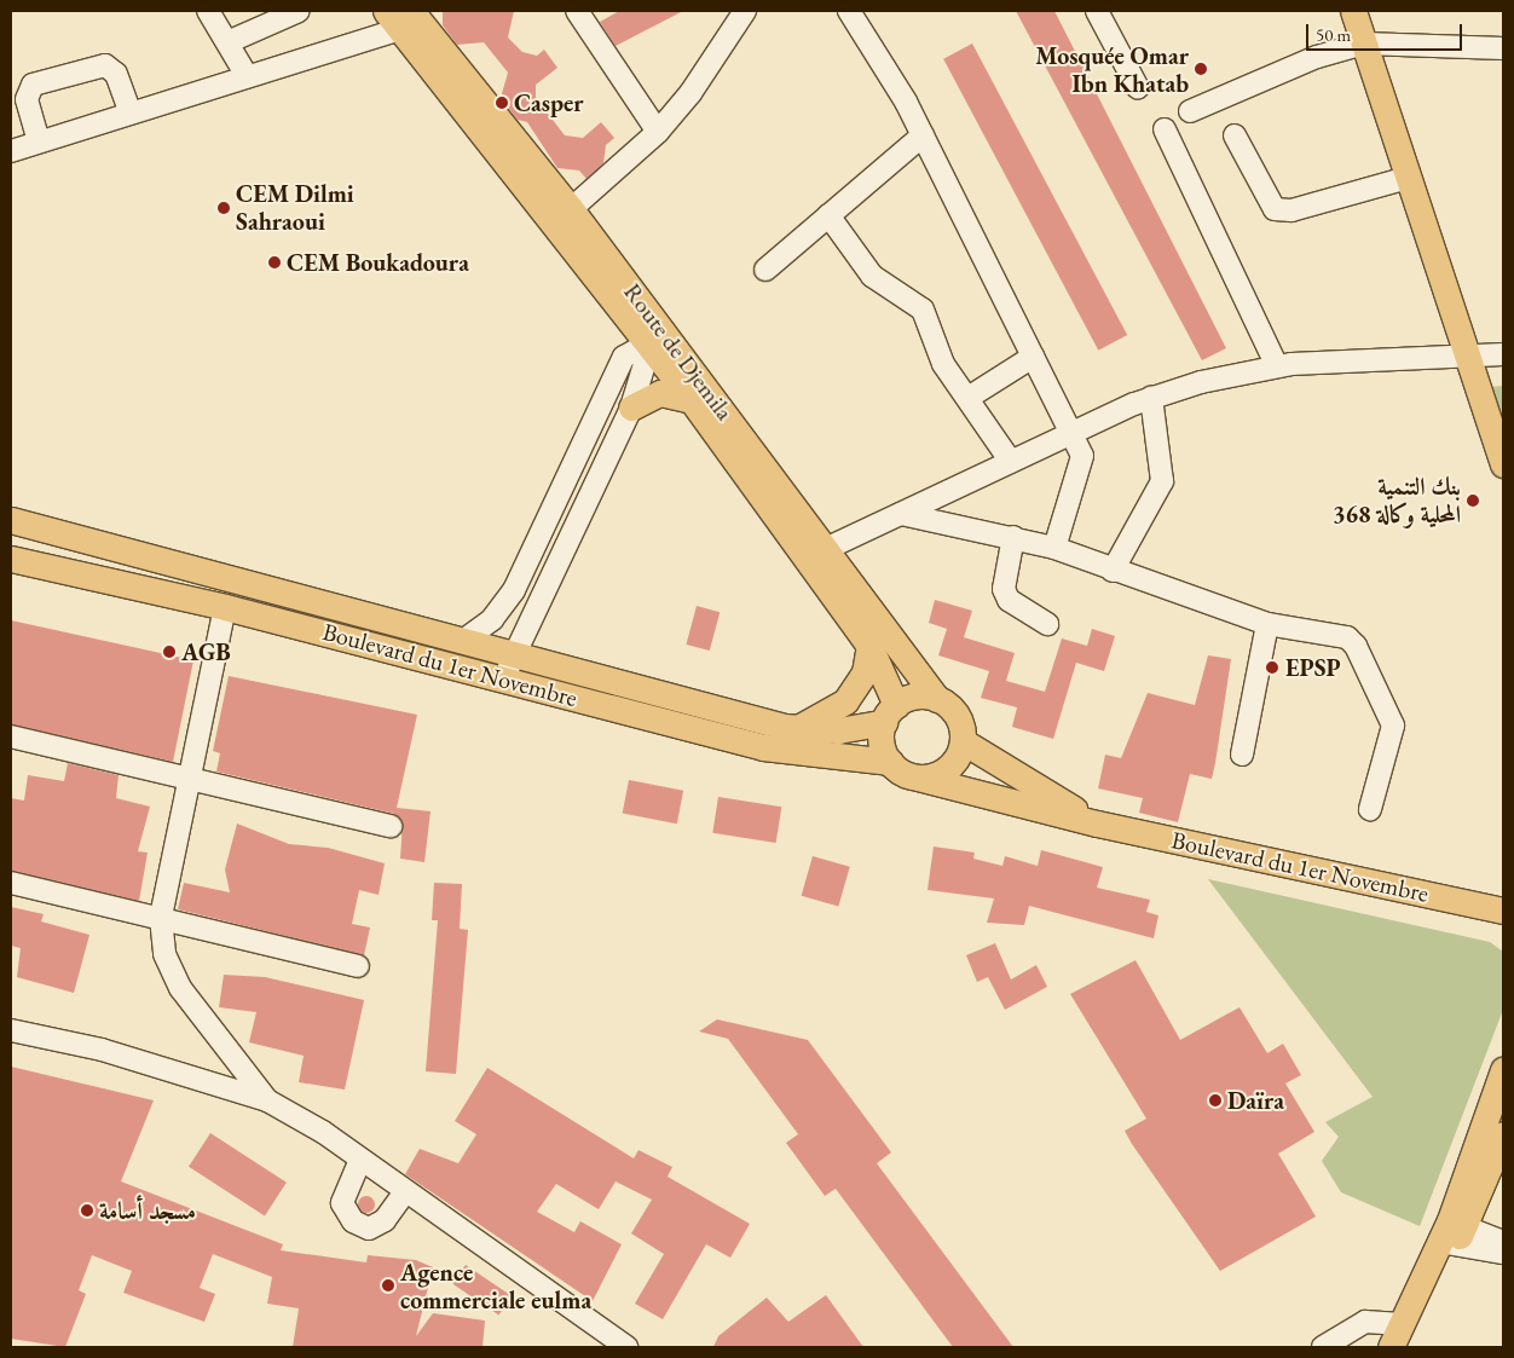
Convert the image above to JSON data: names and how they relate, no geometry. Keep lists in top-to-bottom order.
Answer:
{
  "streets": {
    "main road": ["Route de Djemila", "Boulevard du 1er Novembre"]
  },
  "crossings": [
    ["Route de Djemila", "Boulevard du 1er Novembre"]
  ],
  "places": [
    "Mosquée Omar Ibn Khatab",
    "Casper",
    "CEM Dilmi Sahraoui",
    "CEM Boukadoura",
    "بنك التنمية المحلية وكالة 368",
    "AGB",
    "EPSP",
    "Daïra",
    "مسجد أسامة",
    "Agence commerciale eulma"
  ],
  "scale_bar": "50 m"
}
